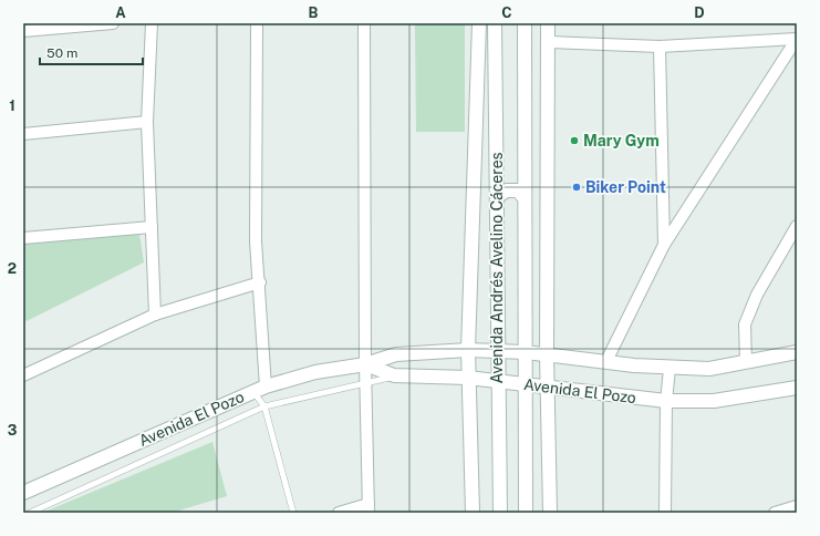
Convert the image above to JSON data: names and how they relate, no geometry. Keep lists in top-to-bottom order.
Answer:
{
  "streets": {
    "street": ["Avenida Andrés Avelino Cáceres", "Avenida El Pozo"]
  },
  "crossings": [
    ["Avenida Andrés Avelino Cáceres", "Avenida El Pozo"]
  ],
  "places": ["Mary Gym", "Biker Point"],
  "scale_bar": "50 m",
  "grid": {
    "columns": [
      "A",
      "B",
      "C",
      "D"
    ],
    "rows": ["1", "2", "3"]
  }
}
